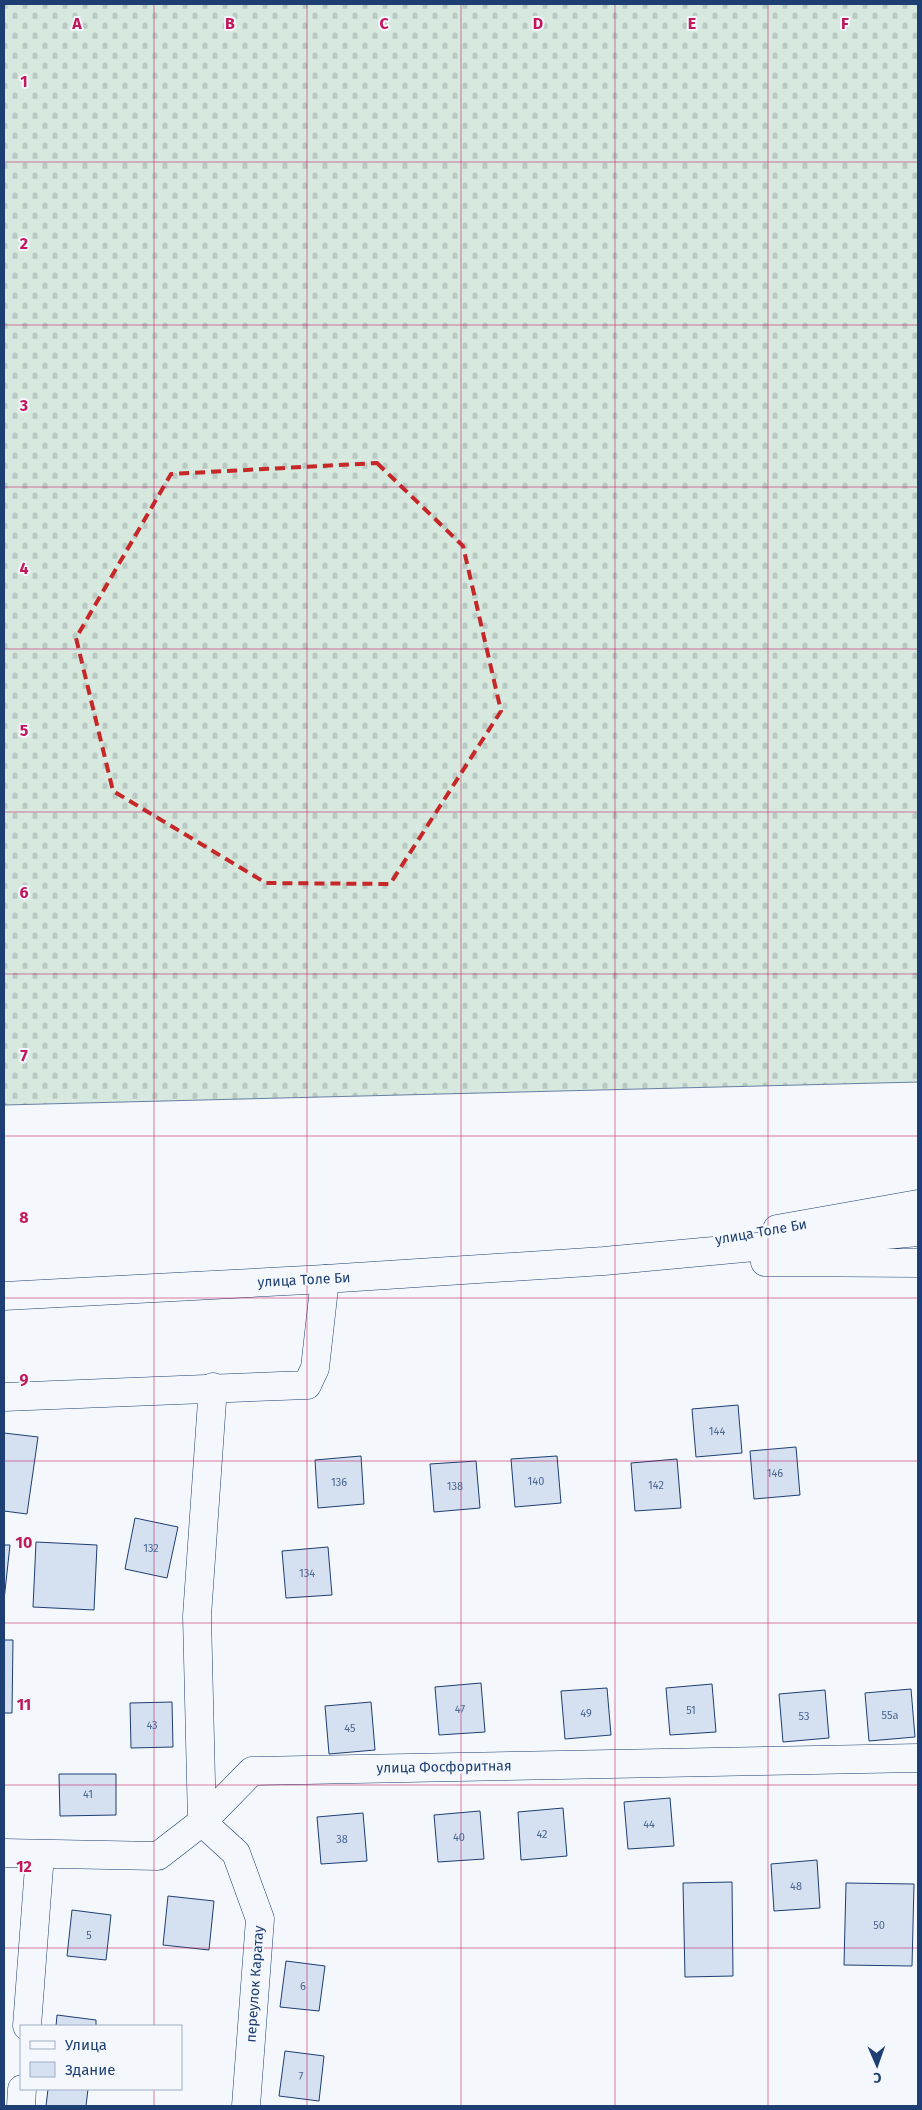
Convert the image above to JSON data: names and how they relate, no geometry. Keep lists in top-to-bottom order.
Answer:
{
  "streets": {
    "main road": ["улица Толе Би", "улица Фосфоритная", "переулок Каратау"]
  },
  "crossings": [
    ["улица Фосфоритная", "переулок Каратау"]
  ],
  "house_numbers": [
    "144",
    "146",
    "140",
    "136",
    "142",
    "138",
    "132",
    "134",
    "47",
    "51",
    "49",
    "55а",
    "53",
    "43",
    "45",
    "41",
    "44",
    "42",
    "40",
    "38",
    "48",
    "50",
    "5",
    "6",
    "7"
  ],
  "legend": ["Улица", "Здание"],
  "north": "bottom",
  "grid": {
    "columns": [
      "A",
      "B",
      "C",
      "D",
      "E",
      "F"
    ],
    "rows": [
      "1",
      "2",
      "3",
      "4",
      "5",
      "6",
      "7",
      "8",
      "9",
      "10",
      "11",
      "12"
    ]
  }
}
